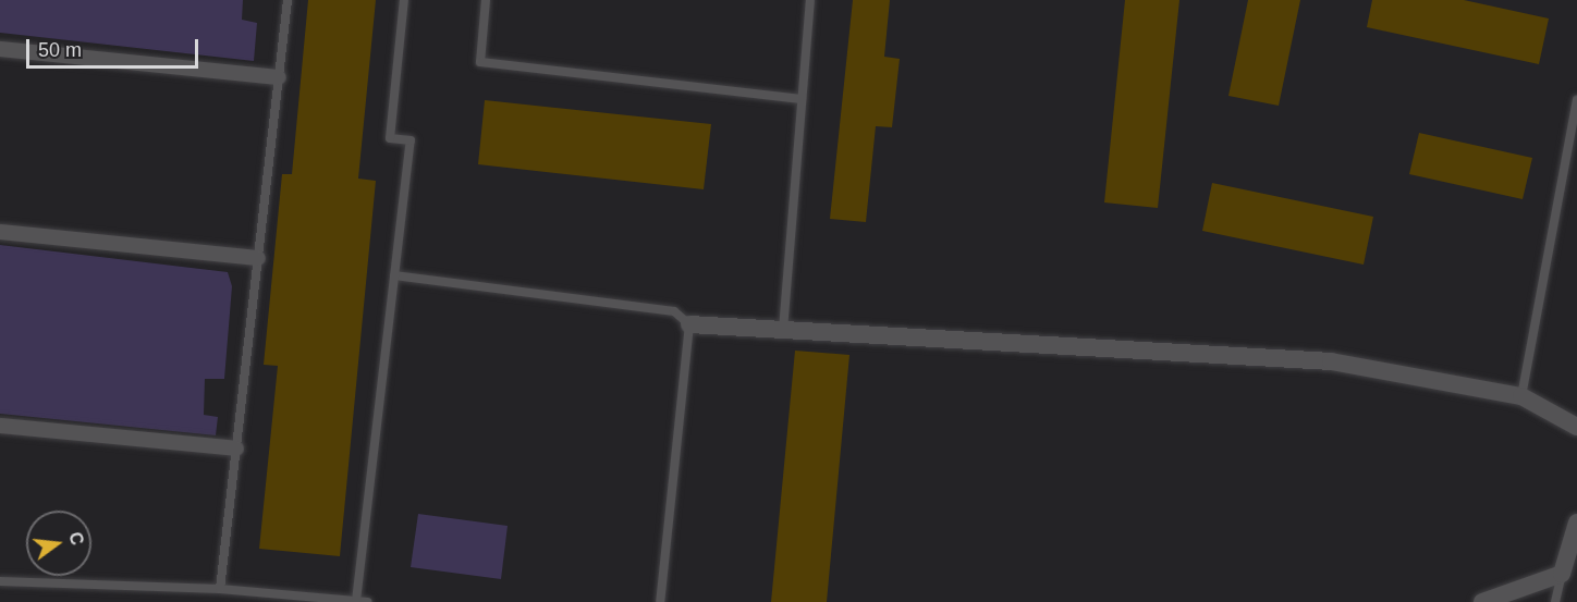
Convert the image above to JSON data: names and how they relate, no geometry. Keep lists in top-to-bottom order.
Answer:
{
  "scale_bar": "50 m",
  "north": "right"
}
